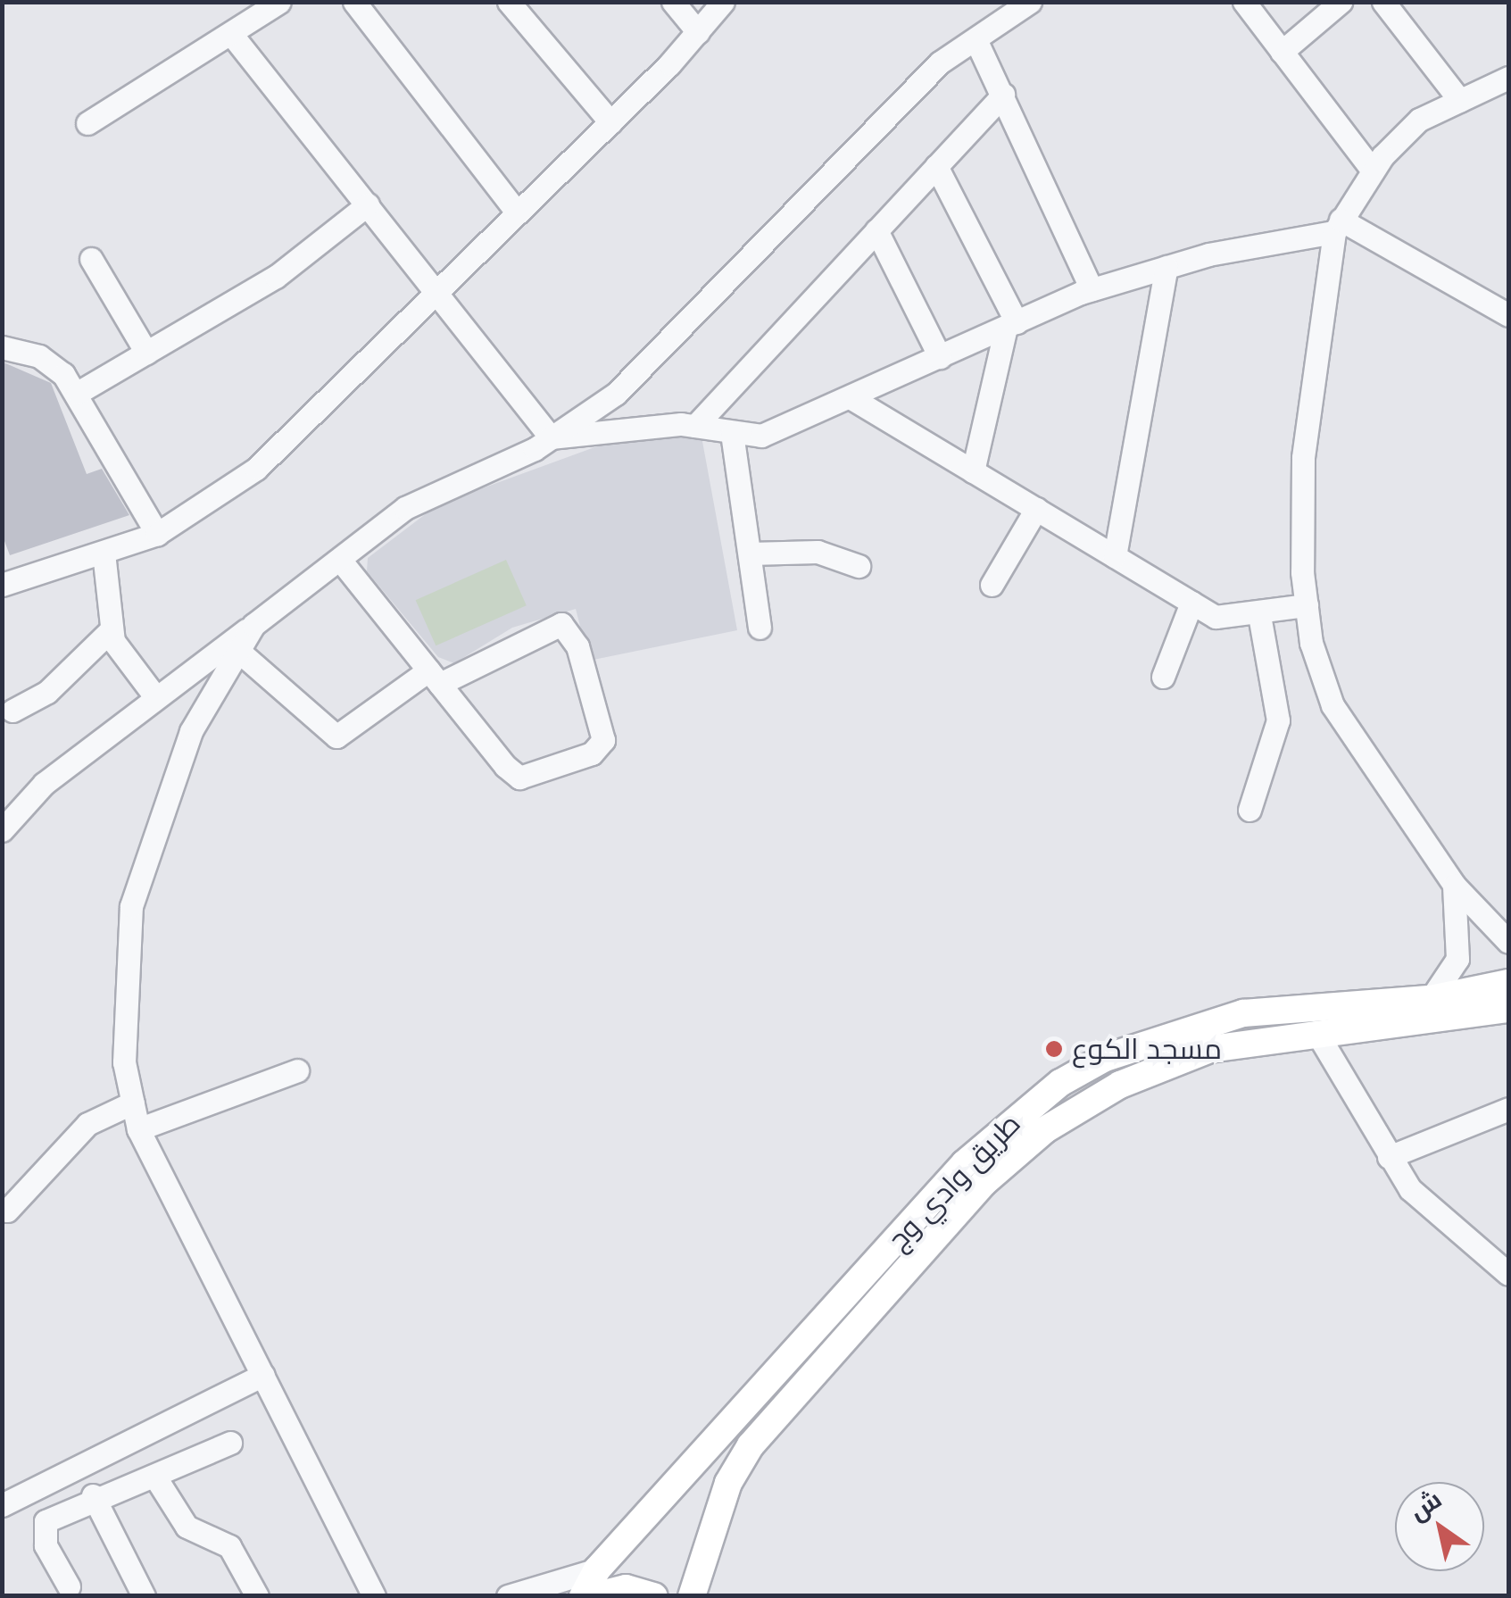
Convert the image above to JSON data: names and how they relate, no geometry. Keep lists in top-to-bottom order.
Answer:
{
  "streets": {
    "main road": ["طريق وادي وج"]
  },
  "places": ["مسجد الكوع"],
  "north": "top left"
}
